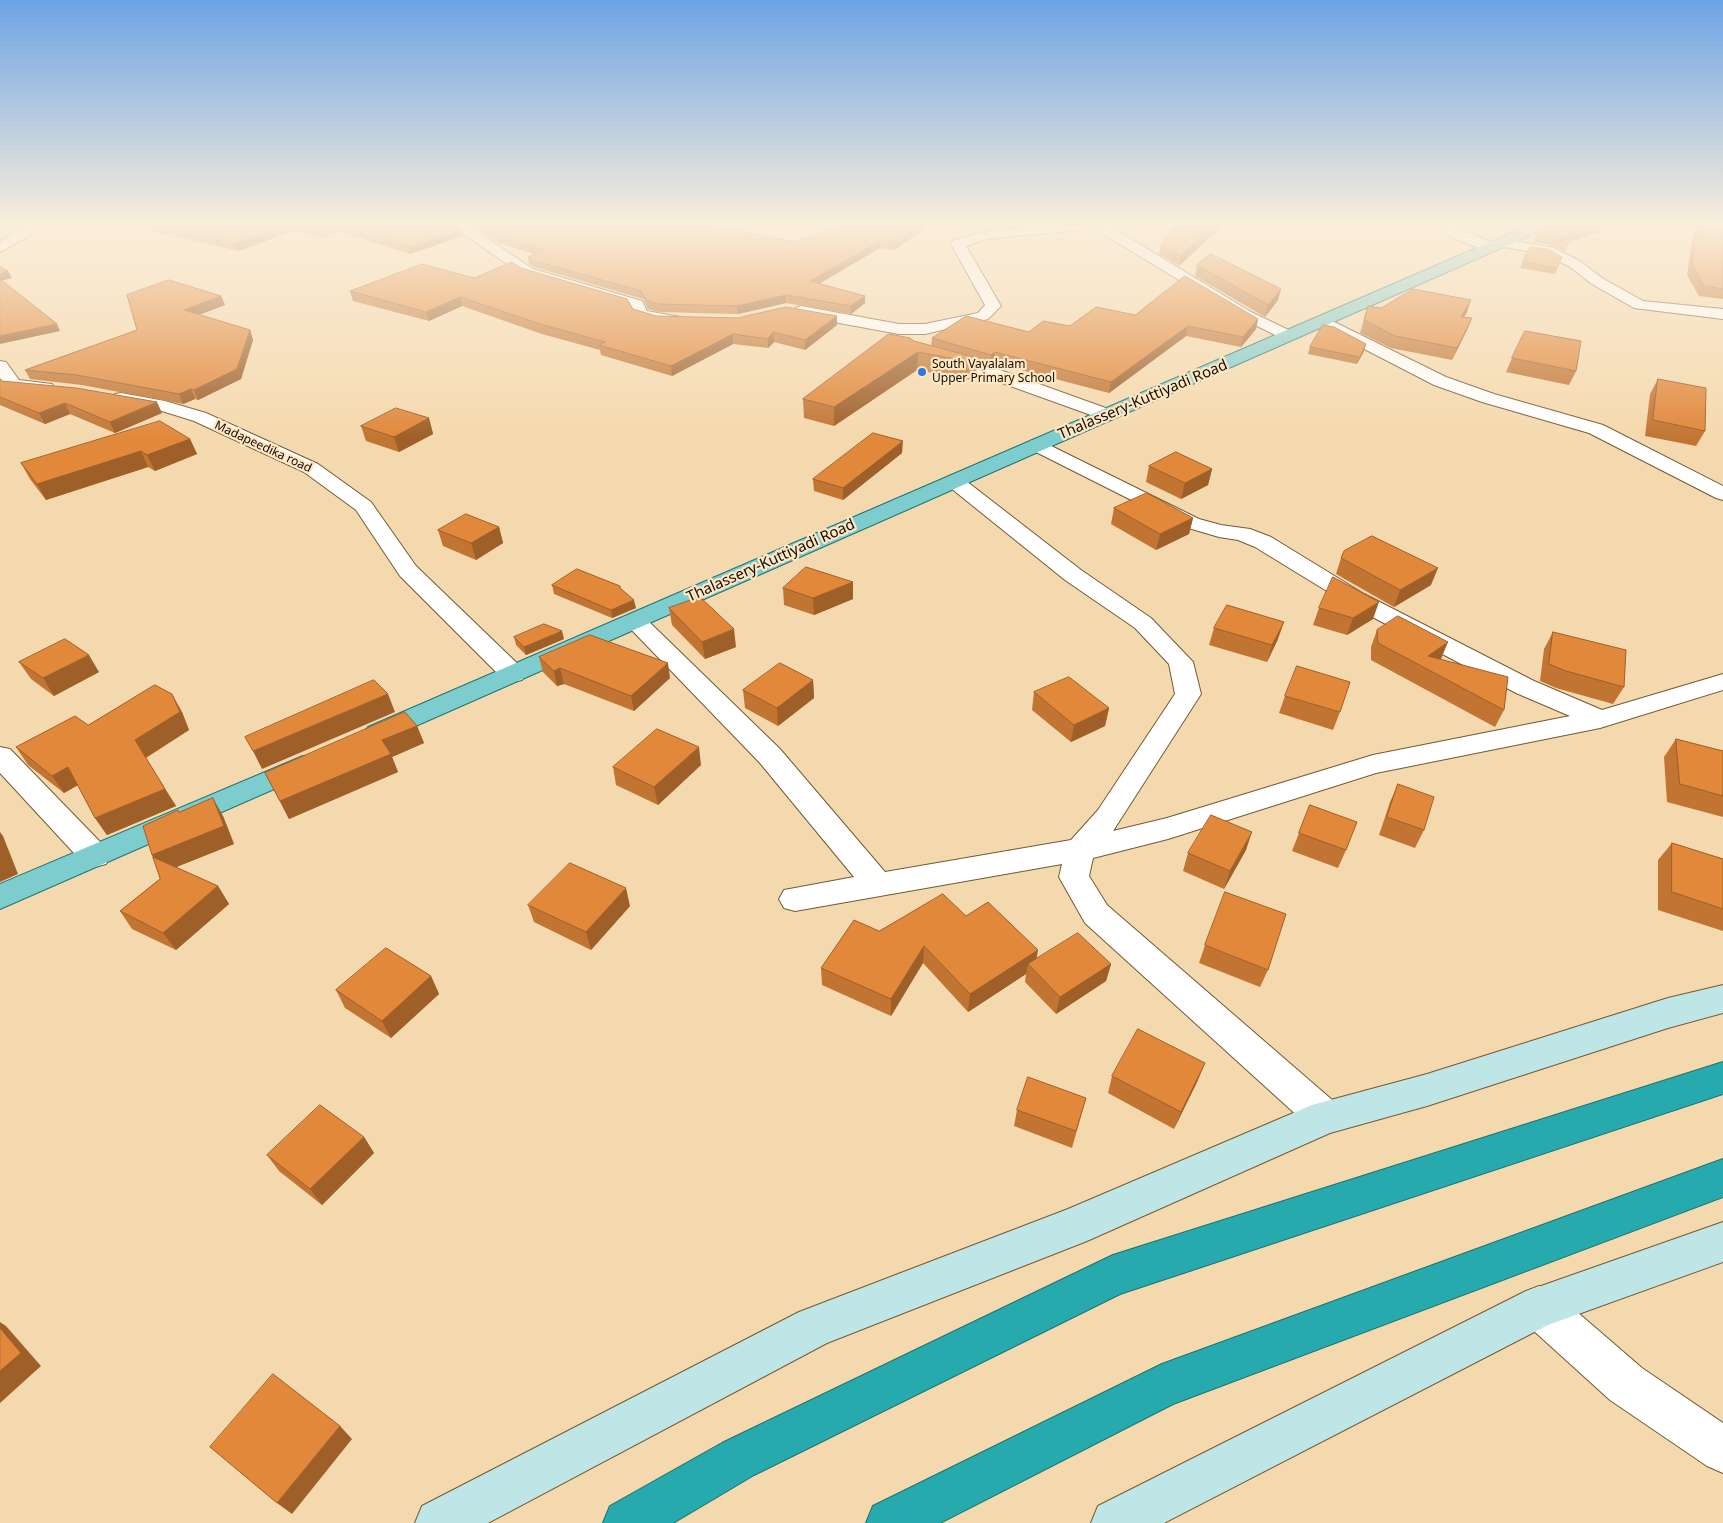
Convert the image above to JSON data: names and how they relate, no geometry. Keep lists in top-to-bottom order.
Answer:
{
  "streets": {
    "main road": ["Thalassery-Kuttiyadi Road"],
    "street": ["Madapeedika road"]
  },
  "crossings": [
    ["Thalassery-Kuttiyadi Road", "Madapeedika road"]
  ],
  "places": ["South Vayalalam Upper Primary School"]
}
